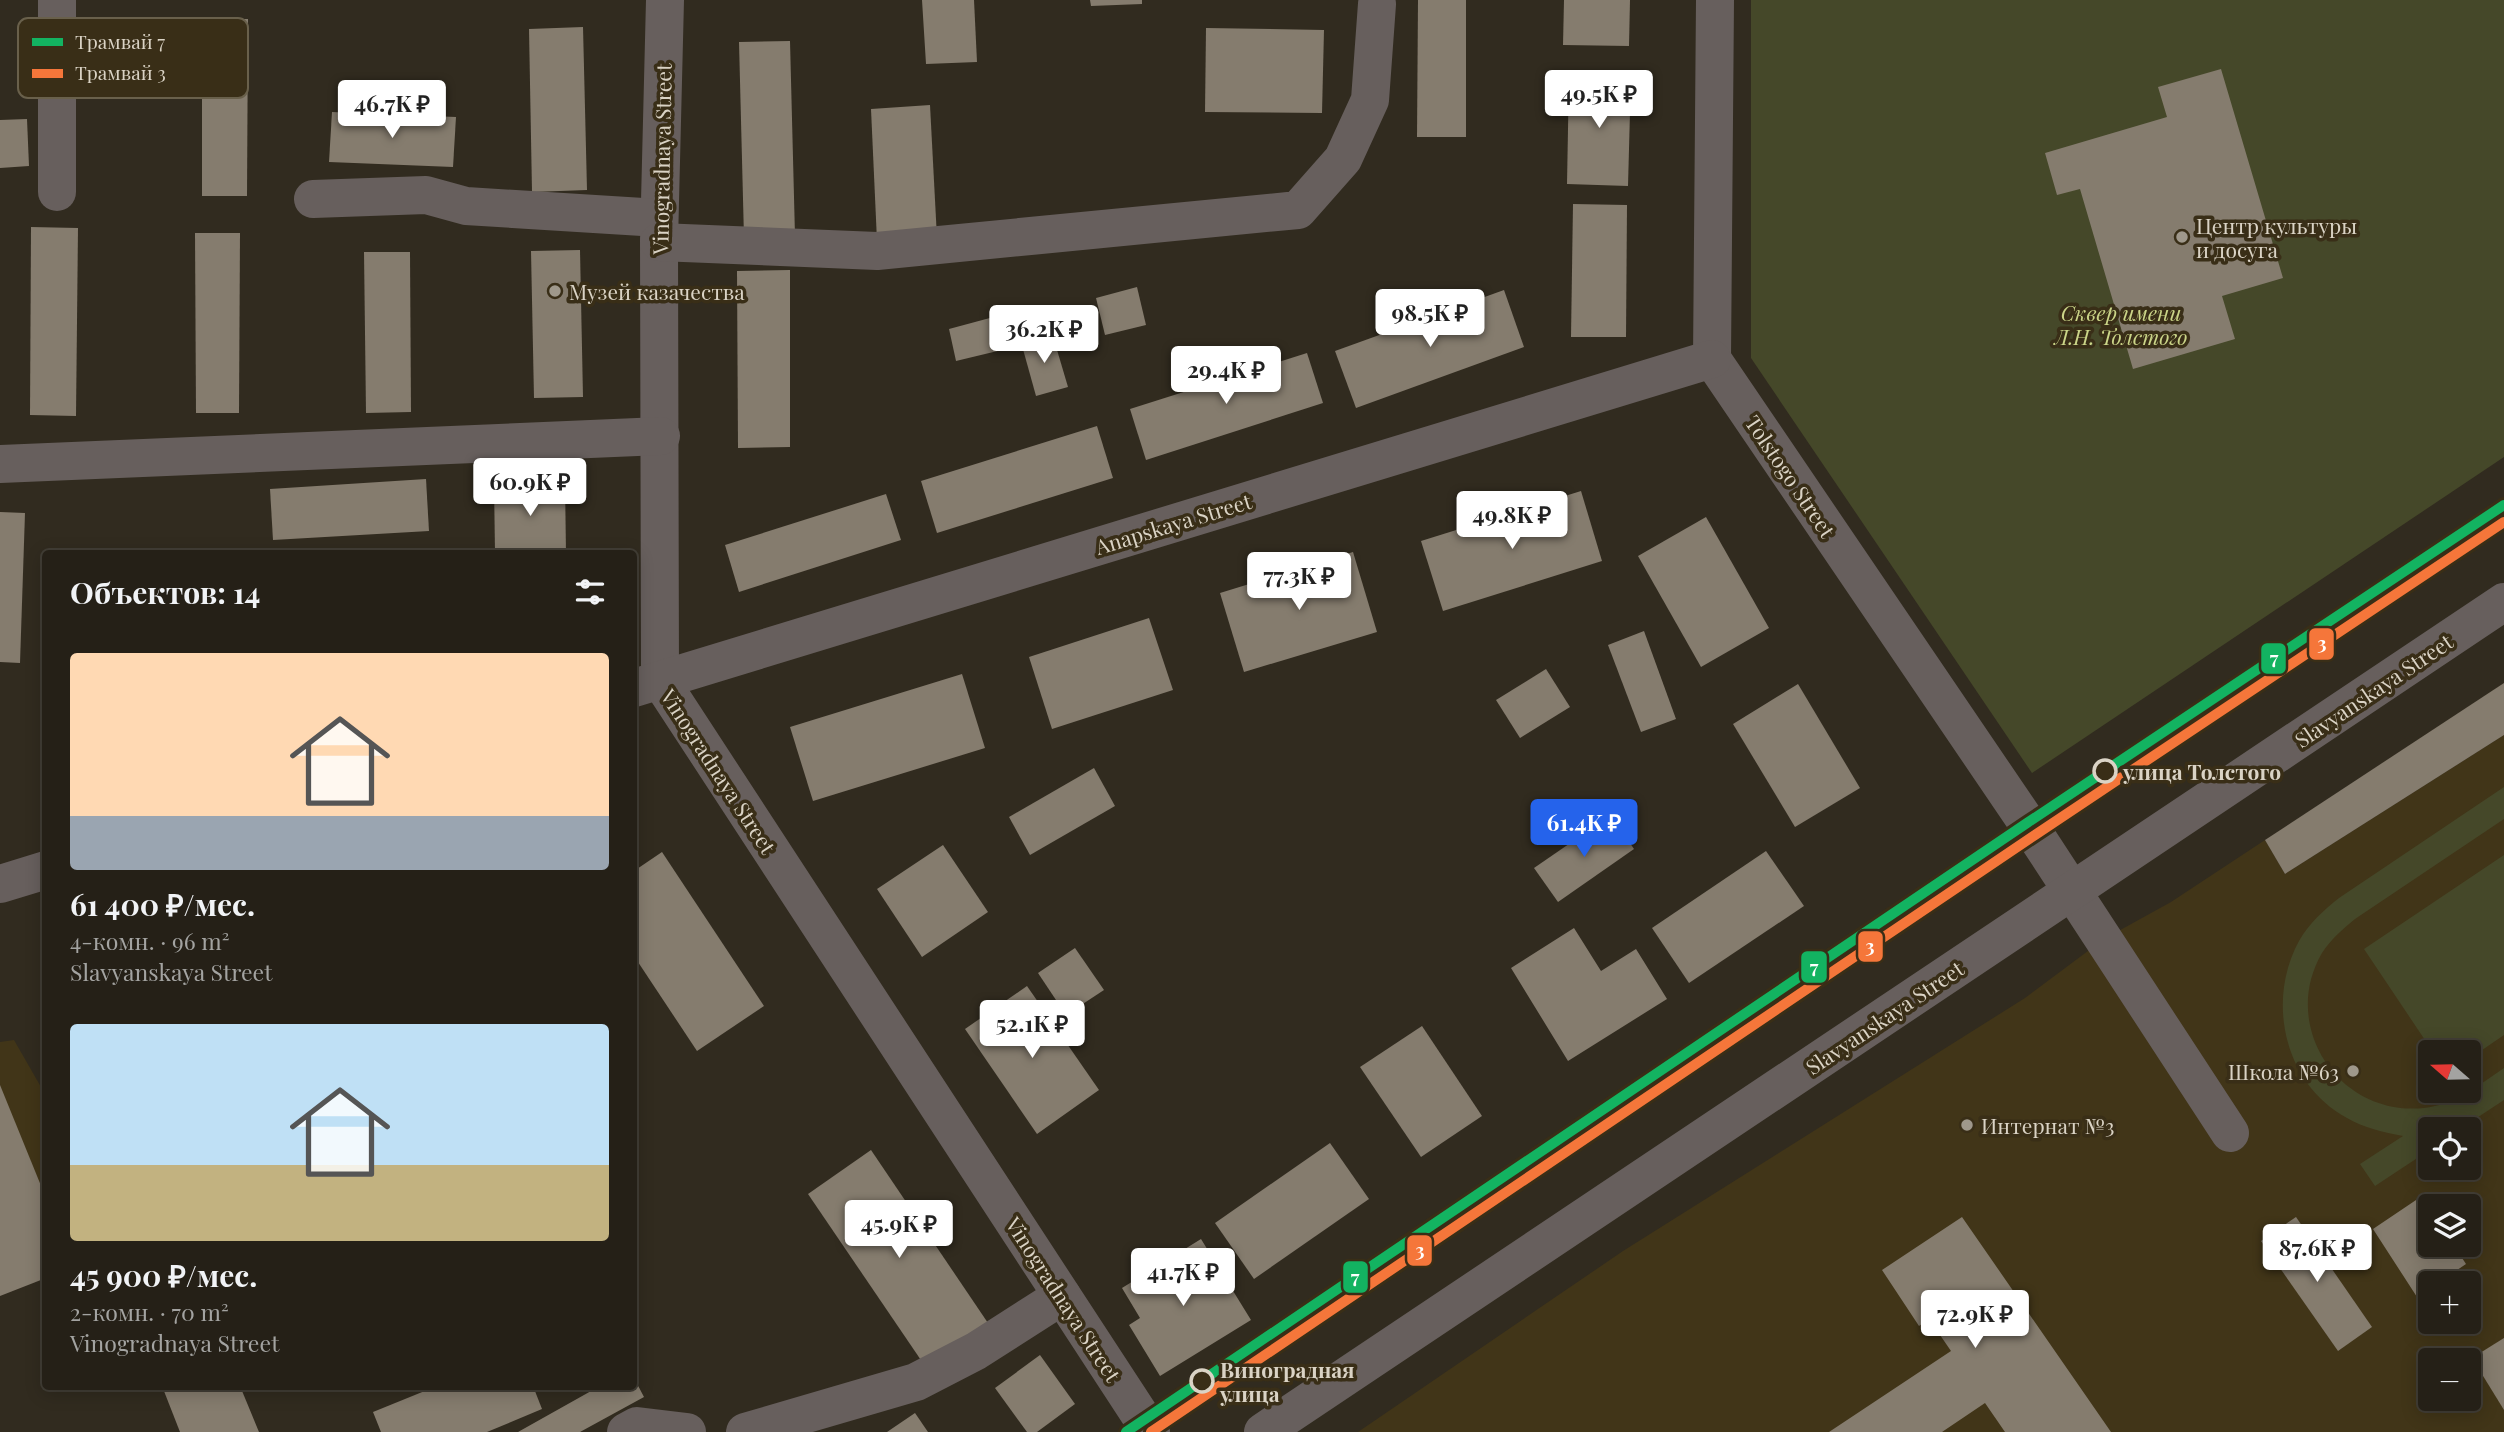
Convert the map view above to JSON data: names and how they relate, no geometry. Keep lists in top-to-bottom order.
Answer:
{
  "streets": {
    "street": [
      "Vinogradnaya Street",
      "Tolstogo Street",
      "Anapskaya Street",
      "Slavyanskaya Street"
    ]
  },
  "crossings": [
    ["Vinogradnaya Street", "Anapskaya Street"],
    ["Tolstogo Street", "Anapskaya Street"],
    ["Tolstogo Street", "Slavyanskaya Street"]
  ],
  "parks": ["Сквер имени Л.Н. Толстого"],
  "places": [
    "Центр культуры и досуга",
    "Музей казачества",
    "улица Толстого",
    "Школа №63",
    "Интернат №3",
    "Виноградная улица"
  ],
  "lines": ["tram line 7", "tram line 3"],
  "legend": ["Трамвай 7", "Трамвай 3"],
  "north": "left",
  "page": {
    "price": [
      "49.5K ₽",
      "46.7K ₽",
      "98.5K ₽",
      "36.2K ₽",
      "29.4K ₽",
      "60.9K ₽",
      "49.8K ₽",
      "77.3K ₽",
      "61.4K ₽",
      "52.1K ₽",
      "45.9K ₽",
      "87.6K ₽",
      "41.7K ₽",
      "72.9K ₽"
    ],
    "heading": "Объектов: 14",
    "list": [
      {
        "name": "61 400 ₽/мес.",
        "note": "4-комн. · 96 m² · Slavyanskaya Street"
      },
      {
        "name": "45 900 ₽/мес.",
        "note": "2-комн. · 70 m² · Vinogradnaya Street"
      }
    ],
    "map_buttons": ["+", "−"]
  }
}
